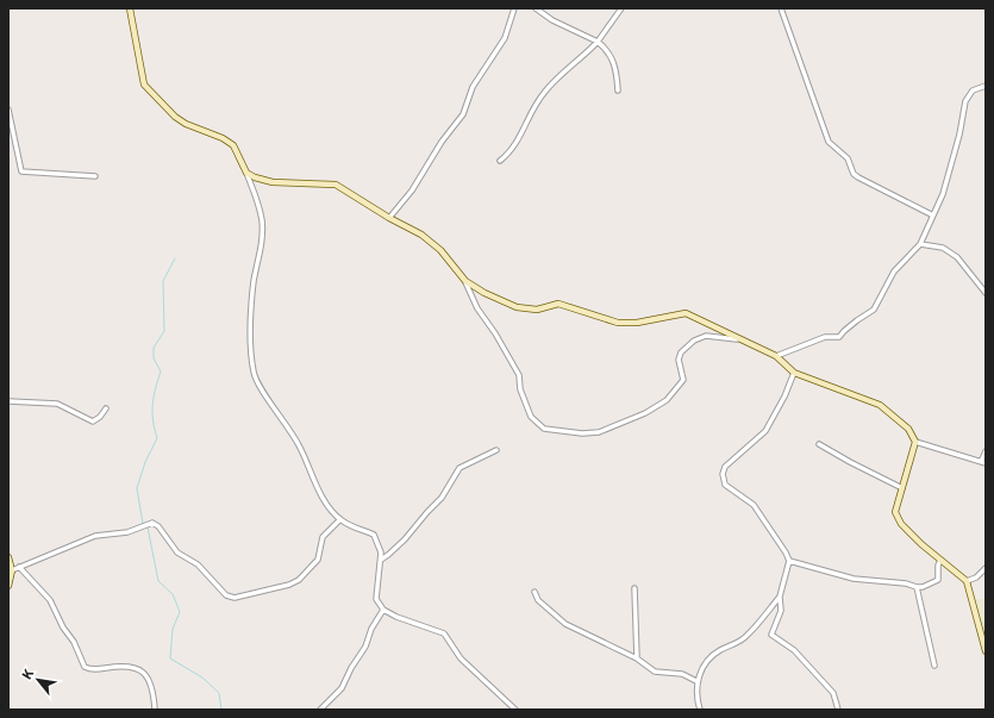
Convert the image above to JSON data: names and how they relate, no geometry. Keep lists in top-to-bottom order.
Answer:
{
  "north": "top left"
}
